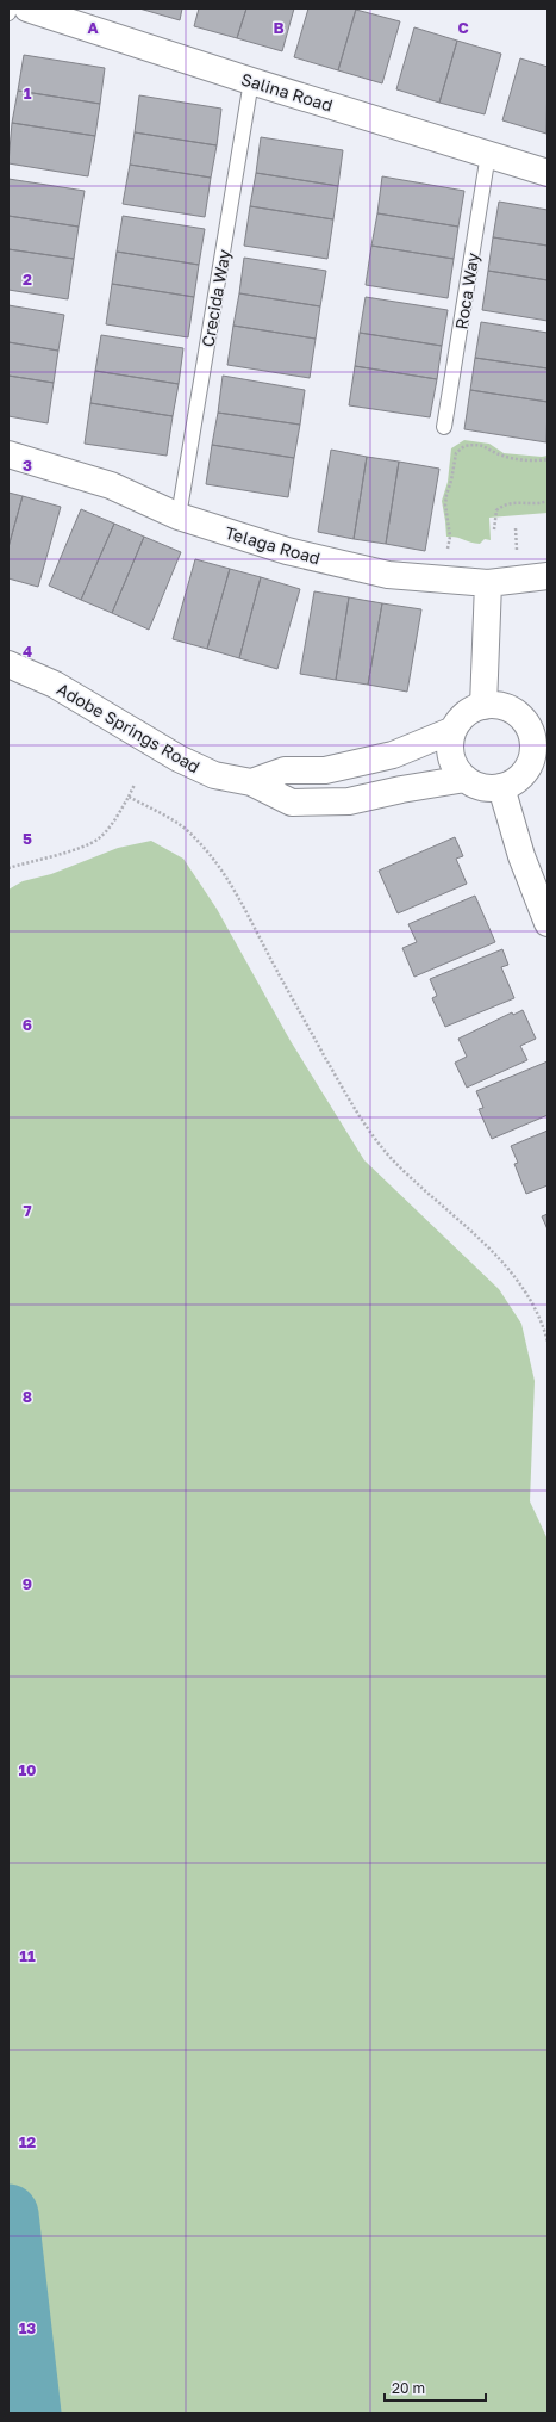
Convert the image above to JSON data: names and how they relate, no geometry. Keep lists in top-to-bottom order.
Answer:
{
  "streets": {
    "street": ["Salina Road", "Telaga Road", "Adobe Springs Road"],
    "lane": ["Roca Way", "Crecida Way"]
  },
  "crossings": [
    ["Salina Road", "Roca Way"],
    ["Salina Road", "Crecida Way"],
    ["Crecida Way", "Telaga Road"]
  ],
  "scale_bar": "20 m",
  "grid": {
    "columns": ["A", "B", "C"],
    "rows": [
      "1",
      "2",
      "3",
      "4",
      "5",
      "6",
      "7",
      "8",
      "9",
      "10",
      "11",
      "12",
      "13"
    ]
  }
}
